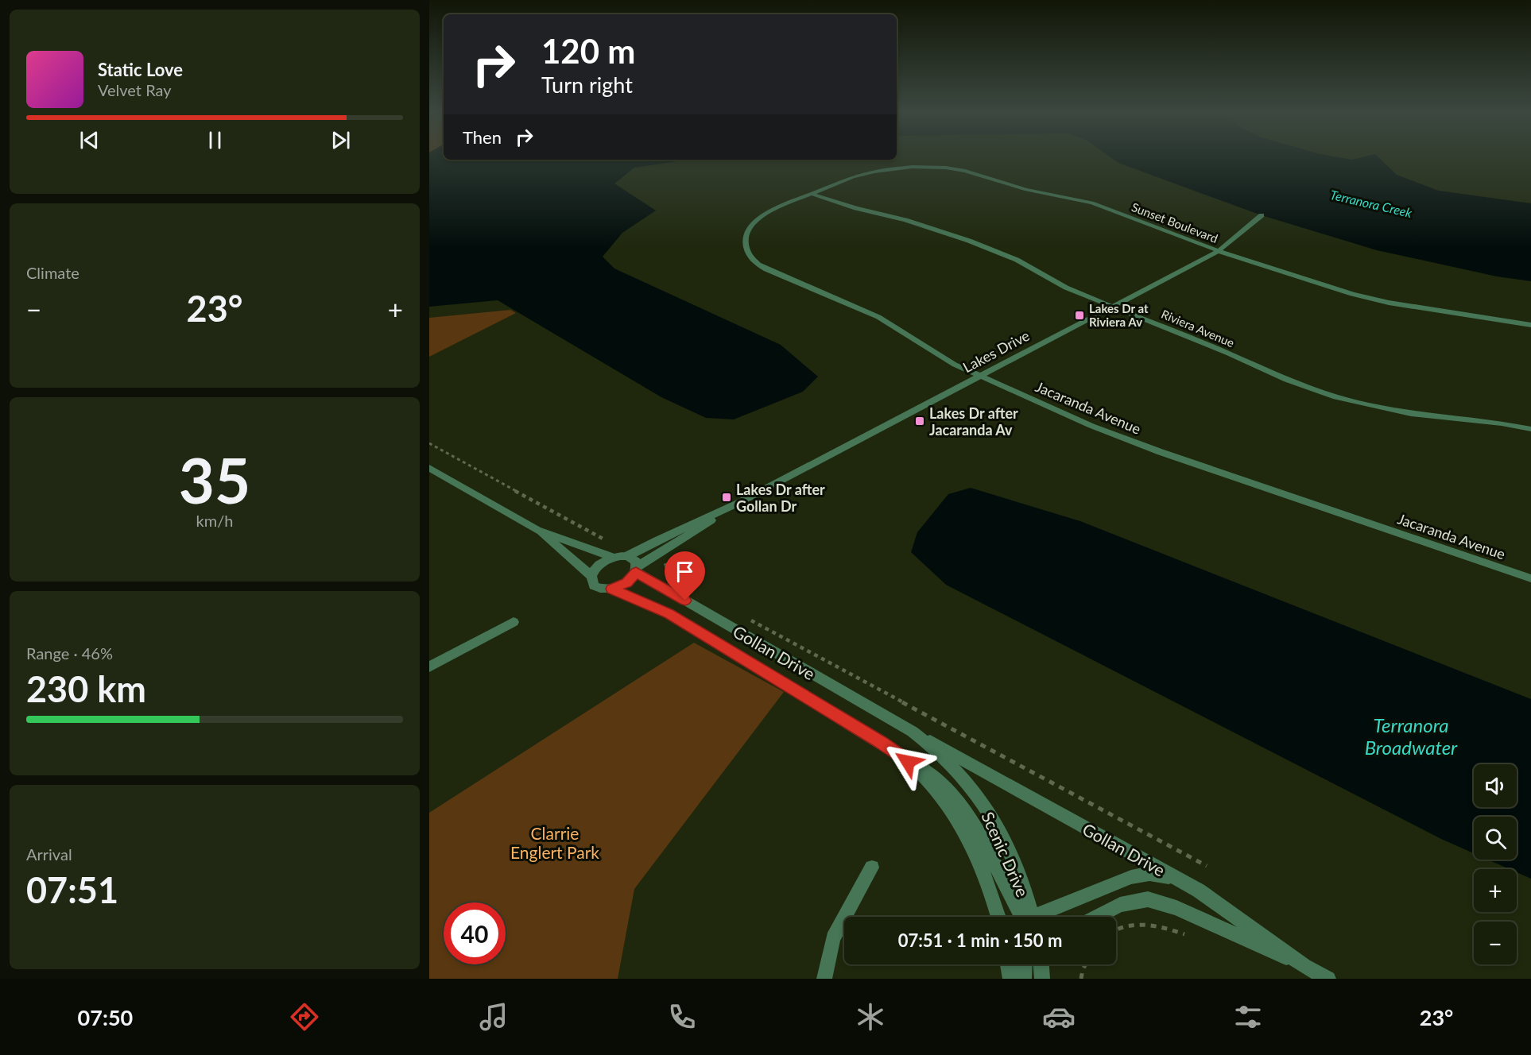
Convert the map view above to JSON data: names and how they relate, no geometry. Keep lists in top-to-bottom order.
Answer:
{
  "streets": {
    "street": [
      "Sunset Boulevard",
      "Riviera Avenue",
      "Lakes Drive",
      "Jacaranda Avenue",
      "Gollan Drive",
      "Scenic Drive"
    ]
  },
  "crossings": [
    ["Sunset Boulevard", "Riviera Avenue"],
    ["Sunset Boulevard", "Lakes Drive"],
    ["Sunset Boulevard", "Jacaranda Avenue"],
    ["Riviera Avenue", "Lakes Drive"],
    ["Riviera Avenue", "Jacaranda Avenue"],
    ["Lakes Drive", "Jacaranda Avenue"],
    ["Lakes Drive", "Gollan Drive"],
    ["Gollan Drive", "Scenic Drive"]
  ],
  "water": ["Terranora Creek", "Terranora Broadwater"],
  "parks": ["Clarrie Englert Park"],
  "places": {
    "transit": ["Lakes Dr at Riviera Av", "Lakes Dr after Jacaranda Av", "Lakes Dr after Gollan Dr"]
  },
  "page": {
    "turn": ["120 m", "Turn right"],
    "song": ["Static Love", "Velvet Ray"],
    "then": "Then",
    "tile": [
      "Climate",
      ["35", "km/h"],
      ["Range · 46%", "230 km"],
      ["Arrival", "07:51"]
    ],
    "heat": ["−", "23°", "+"],
    "map_buttons": ["+", "−"],
    "limit": "40",
    "trip": "07:51 · 1 min · 150 m",
    "tabs": ["07:50", "23°"]
  }
}
